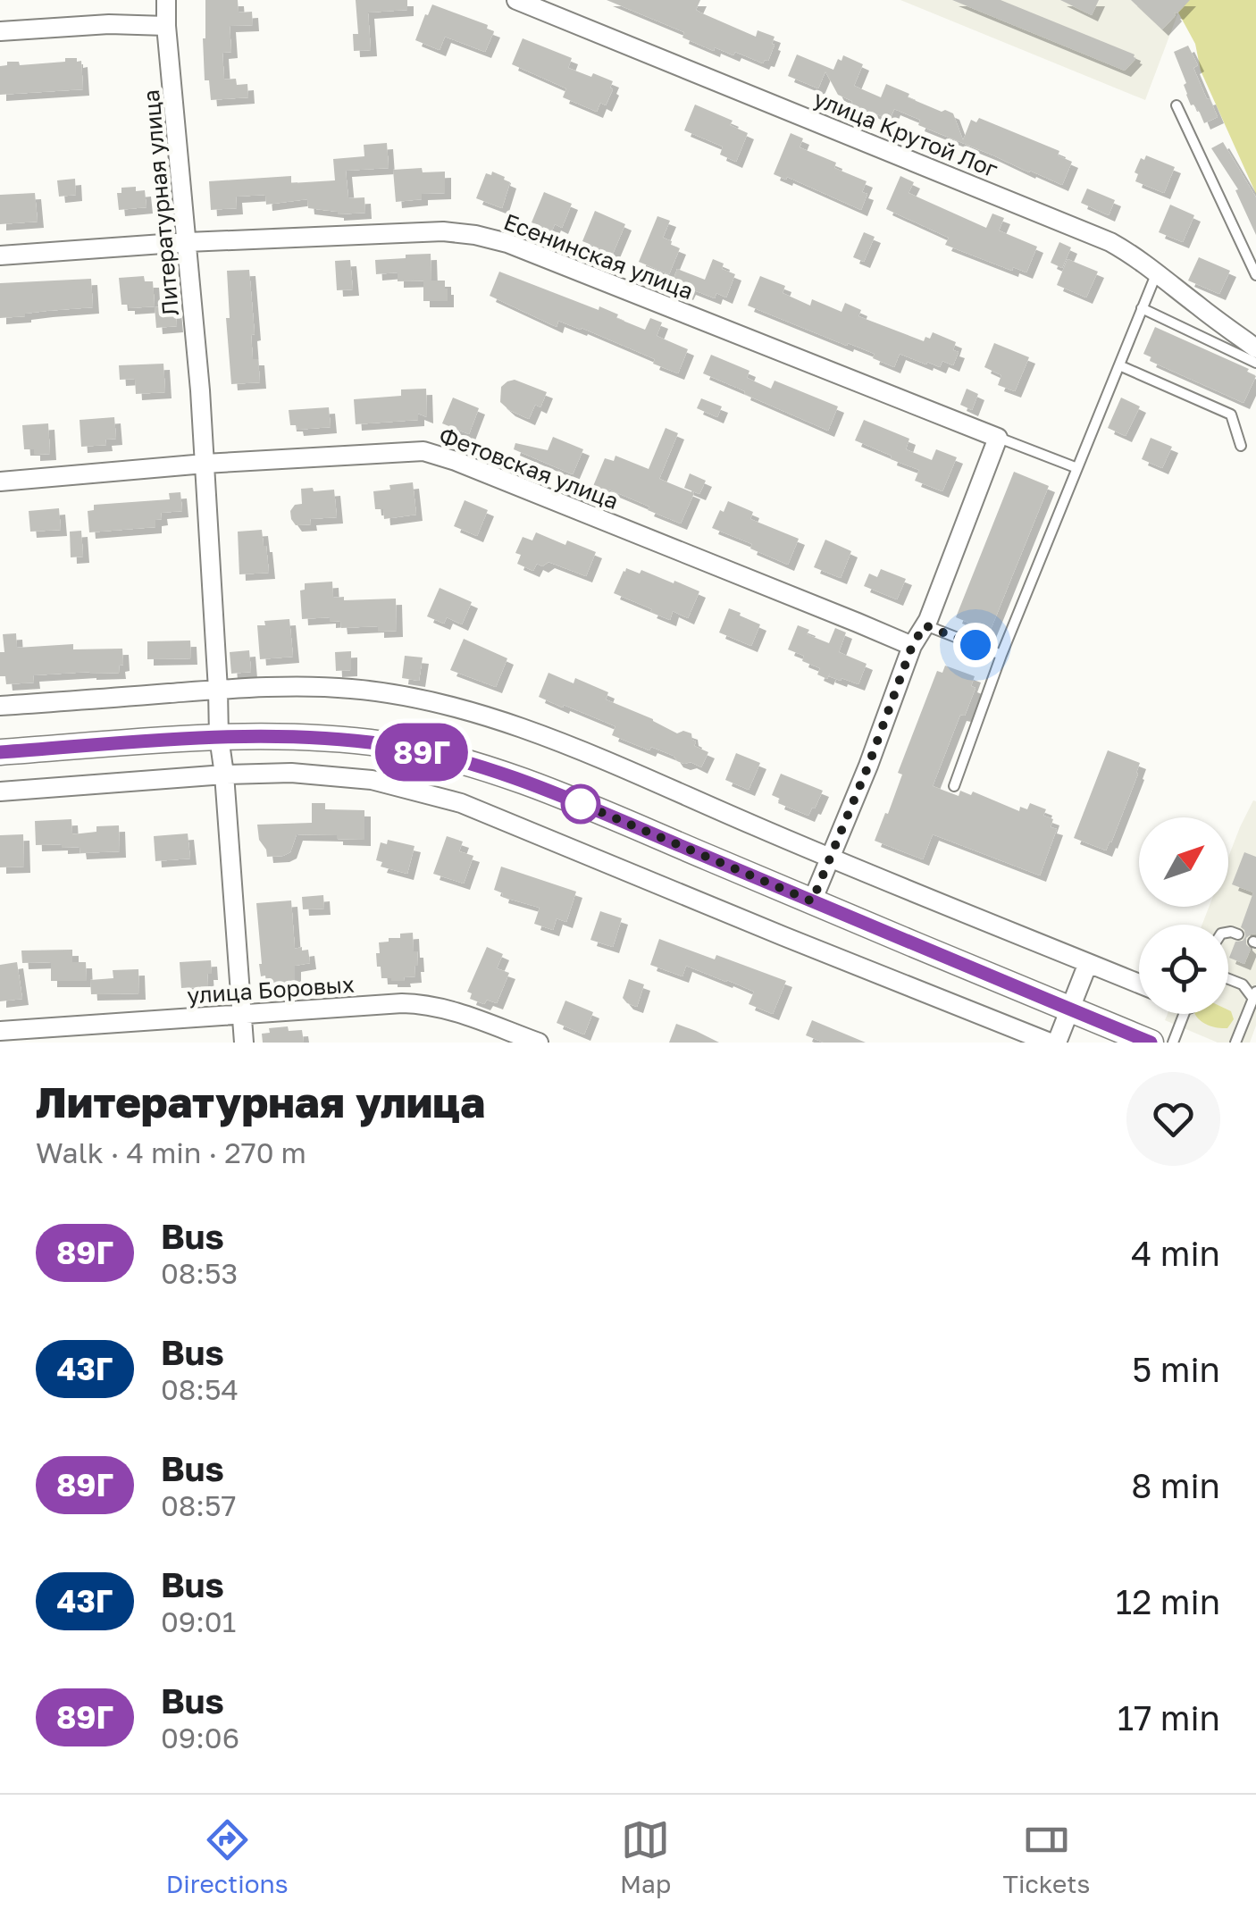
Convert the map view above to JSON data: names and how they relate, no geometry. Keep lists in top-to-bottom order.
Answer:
{
  "streets": {
    "street": [
      "улица Крутой Лог",
      "Литературная улица",
      "Есенинская улица",
      "Фетовская улица",
      "улица Боровых"
    ]
  },
  "crossings": [
    ["Литературная улица", "Есенинская улица"],
    ["Литературная улица", "Фетовская улица"],
    ["Литературная улица", "улица Боровых"]
  ],
  "lines": ["bus line 89Г"],
  "north": "top right",
  "page": {
    "on_map": "89Г",
    "heading": ["Литературная улица", "Walk · 4 min · 270 m"],
    "list": [
      {
        "mark": "89Г",
        "name": "Bus",
        "note": "08:53",
        "value": "4 min"
      },
      {
        "mark": "43Г",
        "name": "Bus",
        "note": "08:54",
        "value": "5 min"
      },
      {
        "mark": "89Г",
        "name": "Bus",
        "note": "08:57",
        "value": "8 min"
      },
      {
        "mark": "43Г",
        "name": "Bus",
        "note": "09:01",
        "value": "12 min"
      },
      {
        "mark": "89Г",
        "name": "Bus",
        "note": "09:06",
        "value": "17 min"
      }
    ],
    "tabs": ["Directions", "Map", "Tickets"]
  }
}
